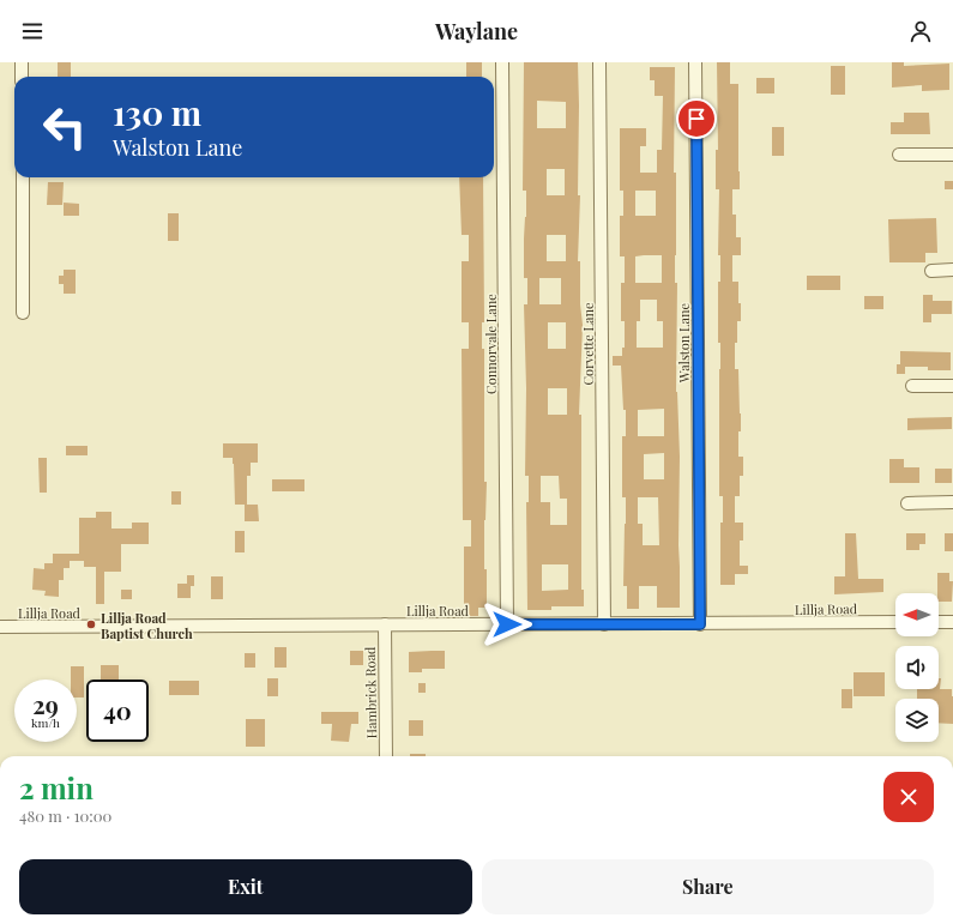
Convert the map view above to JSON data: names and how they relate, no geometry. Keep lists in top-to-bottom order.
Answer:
{
  "streets": {
    "street": [
      "Walston Lane",
      "Connorvale Lane",
      "Corvette Lane",
      "Lillja Road",
      "Hambrick Road"
    ]
  },
  "crossings": [
    ["Walston Lane", "Lillja Road"],
    ["Connorvale Lane", "Lillja Road"],
    ["Corvette Lane", "Lillja Road"],
    ["Lillja Road", "Hambrick Road"]
  ],
  "places": ["Lillja Road Baptist Church"],
  "north": "left",
  "page": {
    "header": "Waylane",
    "turn": ["130 m", "Walston Lane"],
    "speed": "29 km/h",
    "limit": "40",
    "heading": ["2 min", "480 m · 10:00"],
    "buttons": ["Exit", "Share"]
  }
}
